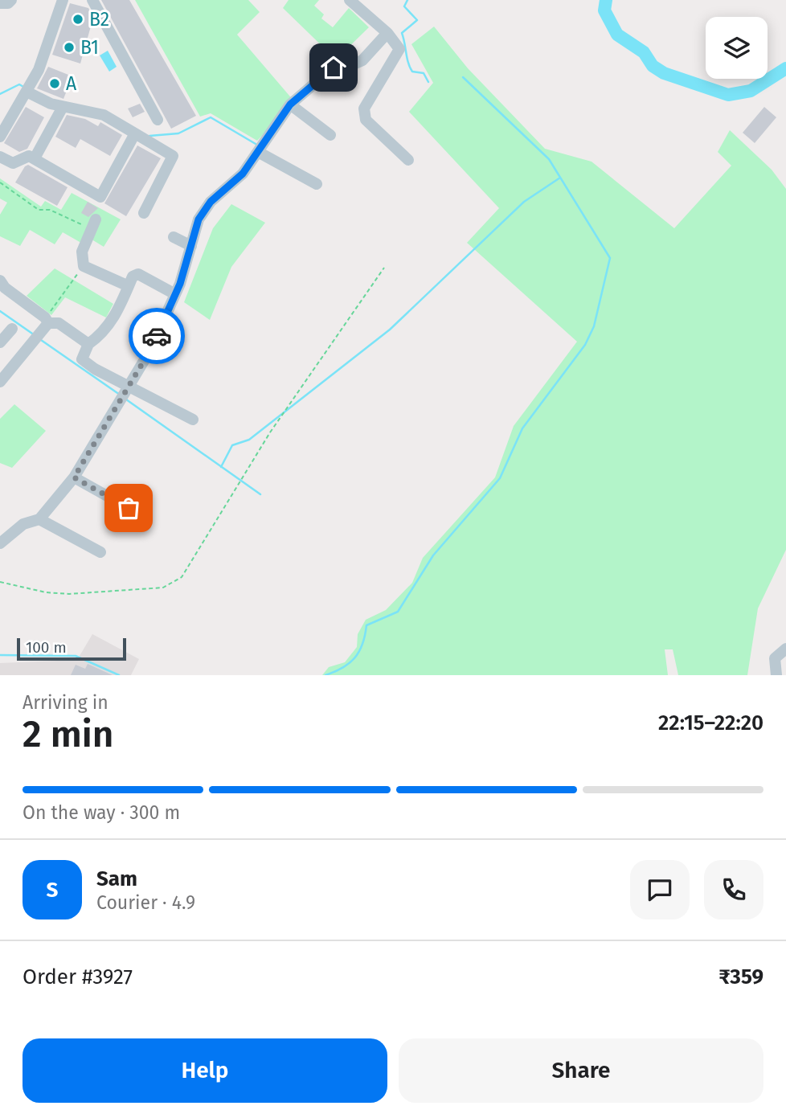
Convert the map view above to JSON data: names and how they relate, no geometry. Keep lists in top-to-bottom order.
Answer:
{
  "places": ["B2", "B1", "A"],
  "scale_bar": "100 m",
  "page": {
    "scale": "100 m",
    "heading": ["2 min", "Arriving in", "22:15–22:20"],
    "panel": [
      "Sam",
      "Courier · 4.9",
      "Order #3927",
      "₹359"
    ],
    "bar": "On the way · 300 m",
    "round": "S",
    "buttons": ["Help", "Share"]
  }
}
